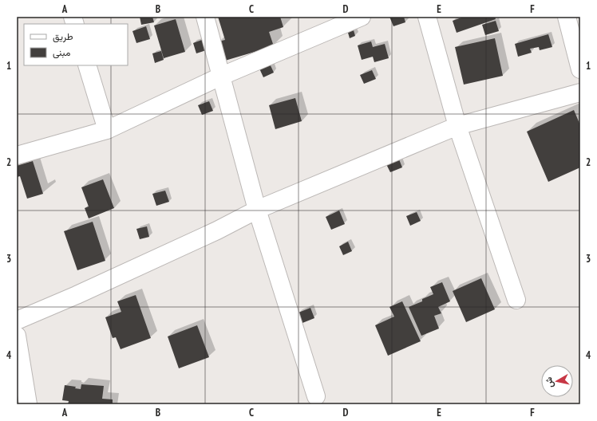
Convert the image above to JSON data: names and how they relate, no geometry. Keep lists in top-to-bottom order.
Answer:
{
  "legend": ["طريق", "مبنى"],
  "north": "left",
  "grid": {
    "columns": [
      "A",
      "B",
      "C",
      "D",
      "E",
      "F"
    ],
    "rows": [
      "1",
      "2",
      "3",
      "4"
    ]
  }
}
